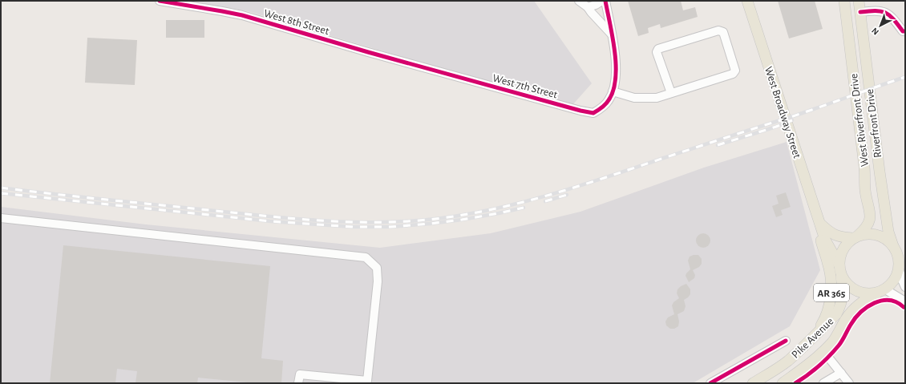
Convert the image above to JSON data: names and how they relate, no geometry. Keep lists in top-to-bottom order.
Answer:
{
  "streets": {
    "main road": [
      "West Broadway Street",
      "West Riverfront Drive",
      "Riverfront Drive",
      "AR 365",
      "Pike Avenue"
    ],
    "street": ["West 8th Street", "West 7th Street"]
  },
  "crossings": [
    ["West 8th Street", "West 7th Street"],
    ["West Broadway Street", "West Riverfront Drive"],
    ["West Broadway Street", "Riverfront Drive"],
    ["West Broadway Street", "AR 365"],
    ["West Broadway Street", "Pike Avenue"],
    ["West Riverfront Drive", "Riverfront Drive"],
    ["West Riverfront Drive", "AR 365"],
    ["West Riverfront Drive", "Pike Avenue"],
    ["Riverfront Drive", "AR 365"],
    ["Riverfront Drive", "Pike Avenue"],
    ["AR 365", "Pike Avenue"]
  ],
  "north": "bottom left"
}
